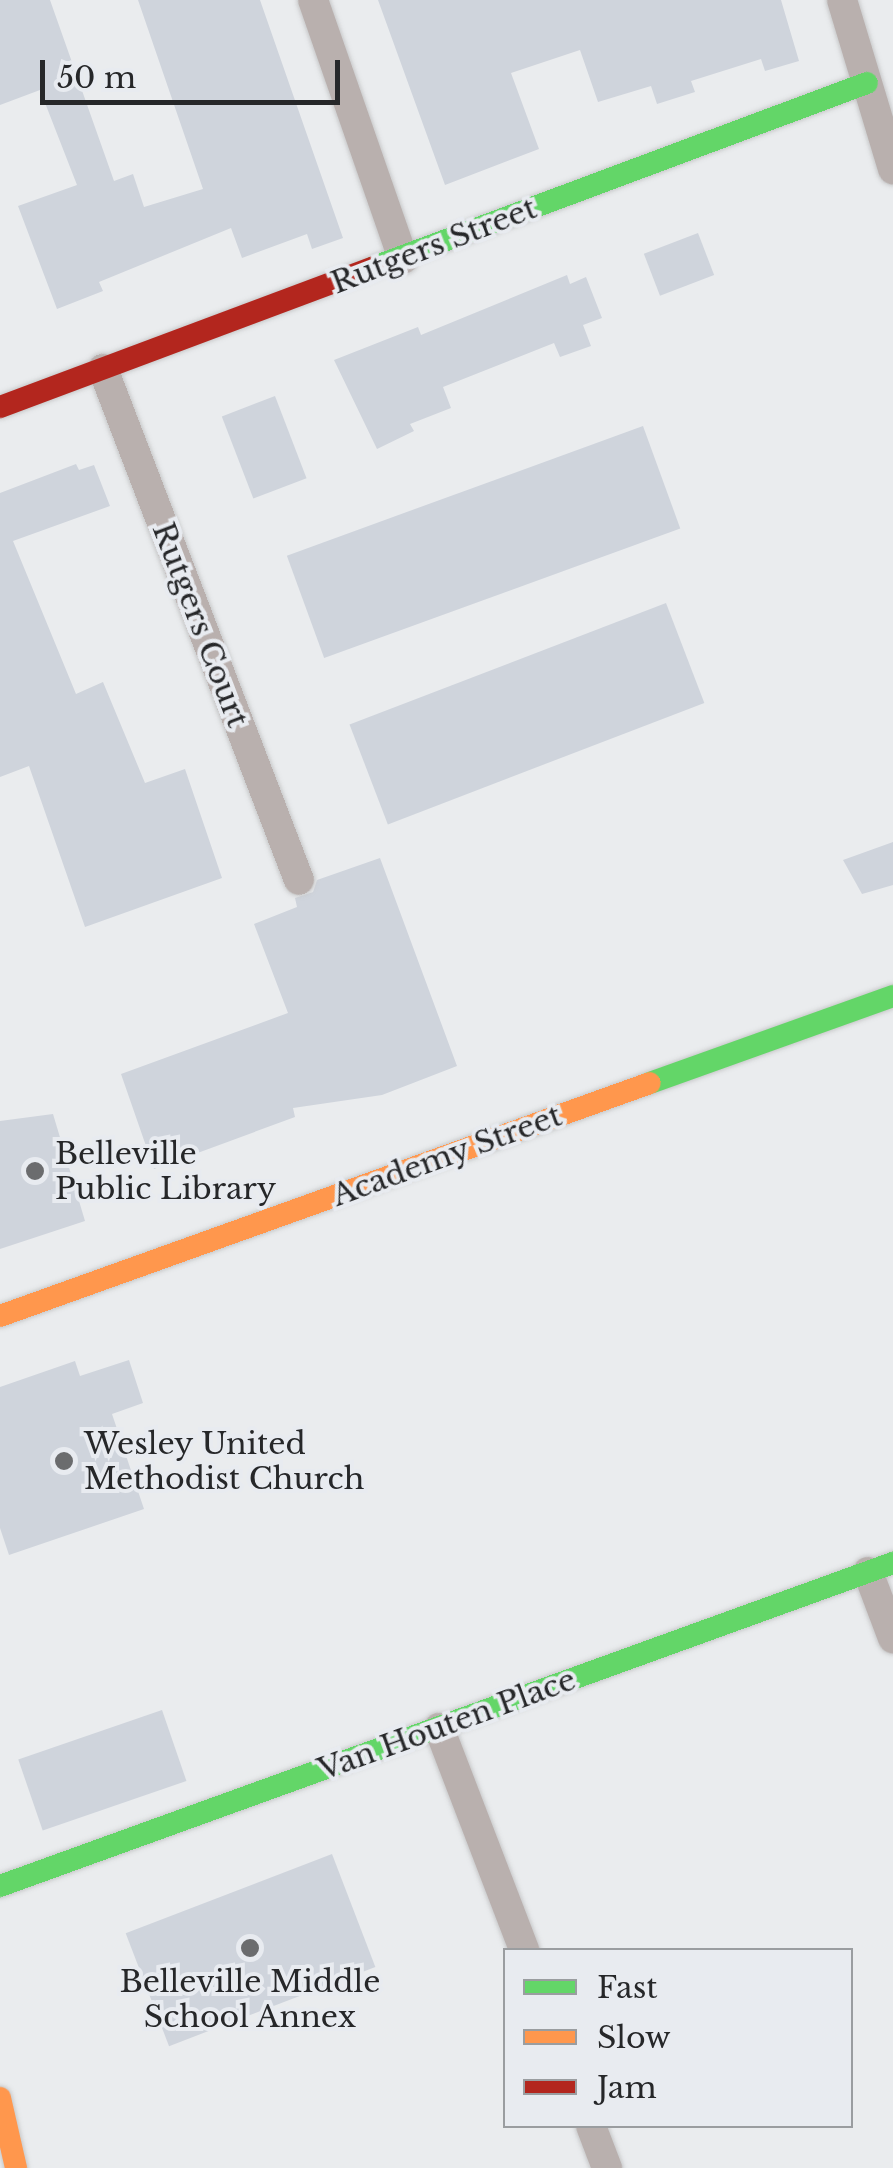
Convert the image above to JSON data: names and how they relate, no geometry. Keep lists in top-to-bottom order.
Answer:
{
  "streets": {
    "street": [
      "Rutgers Street",
      "Rutgers Court",
      "Academy Street",
      "Van Houten Place"
    ]
  },
  "crossings": [
    ["Rutgers Street", "Rutgers Court"]
  ],
  "places": ["Belleville Public Library", "Wesley United Methodist Church", "Belleville Middle School Annex"],
  "legend": ["Fast", "Slow", "Jam"],
  "scale_bar": "50 m"
}
